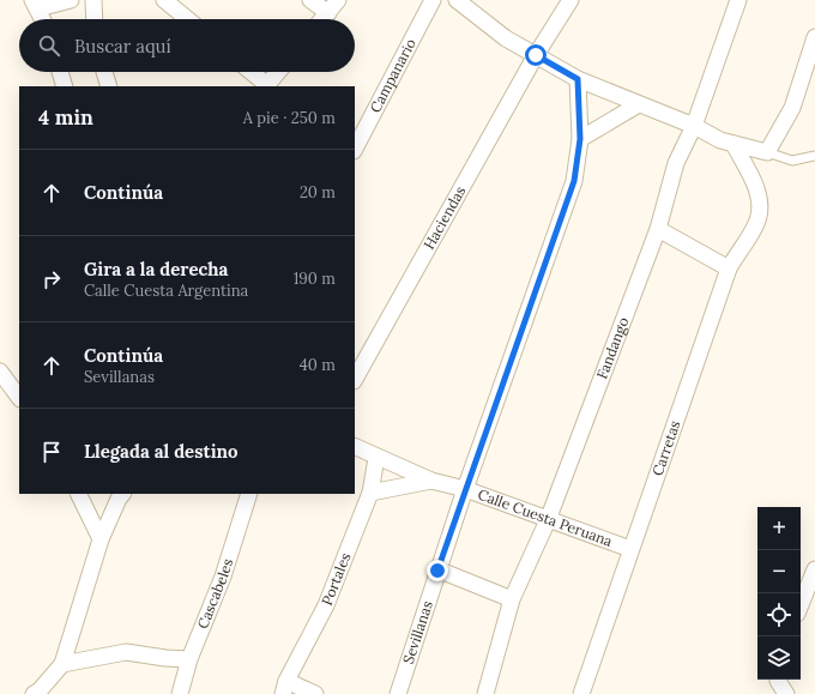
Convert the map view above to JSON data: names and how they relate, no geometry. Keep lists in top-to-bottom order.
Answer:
{
  "streets": {
    "street": [
      "Campanario",
      "Haciendas",
      "Fandango",
      "Carretas",
      "Calle Cuesta Peruana",
      "Portales",
      "Cascabeles",
      "Sevillanas"
    ]
  },
  "crossings": [
    ["Fandango", "Calle Cuesta Peruana"],
    ["Carretas", "Calle Cuesta Peruana"],
    ["Calle Cuesta Peruana", "Portales"],
    ["Calle Cuesta Peruana", "Sevillanas"]
  ],
  "page": {
    "search": "Buscar aquí",
    "heading": ["4 min", "A pie · 250 m"],
    "list": [
      ["Continúa", "20 m"],
      ["Gira a la derecha", "Calle Cuesta Argentina", "190 m"],
      ["Continúa", "Sevillanas", "40 m"],
      "Llegada al destino"
    ],
    "map_buttons": ["+", "−"]
  }
}
